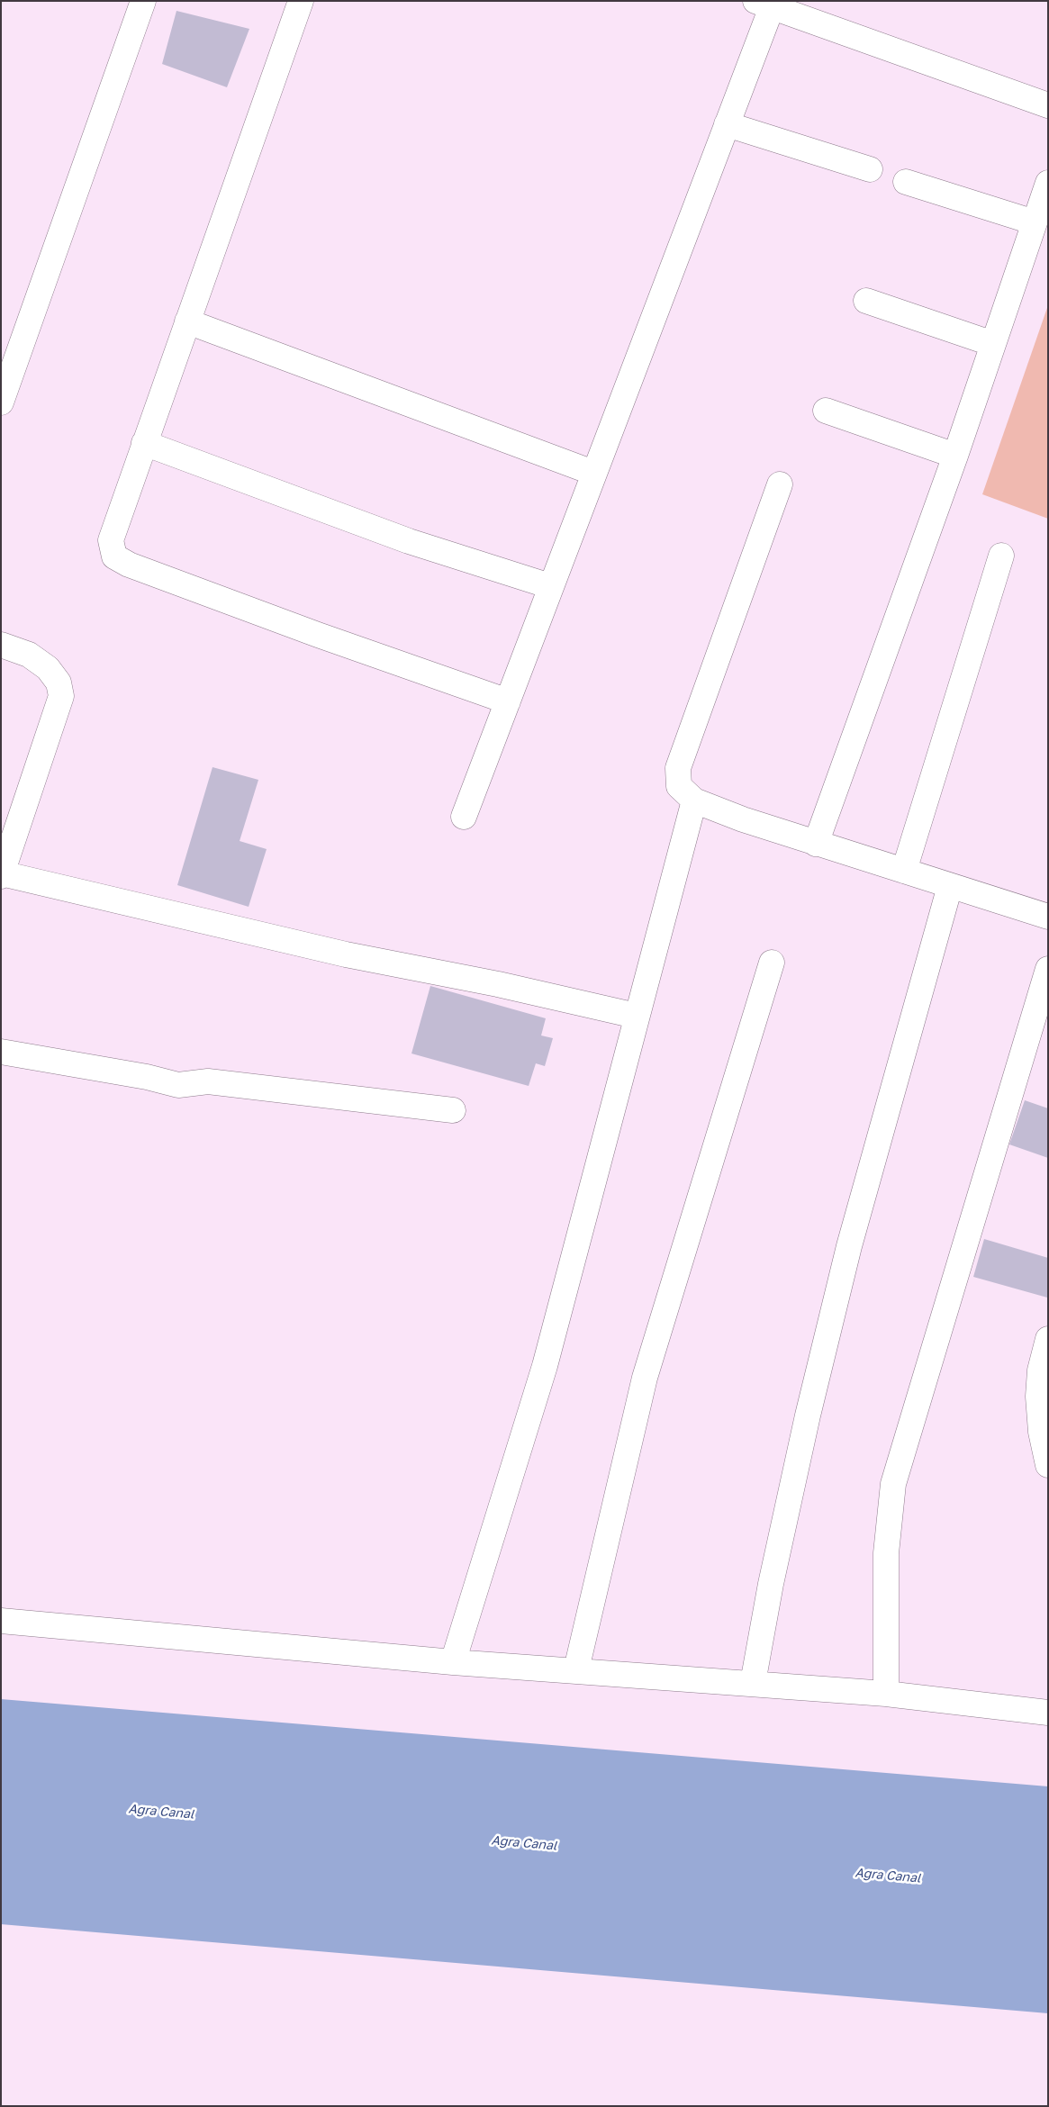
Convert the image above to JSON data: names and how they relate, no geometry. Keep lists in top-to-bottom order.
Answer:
{
  "water": ["Agra Canal"]
}
